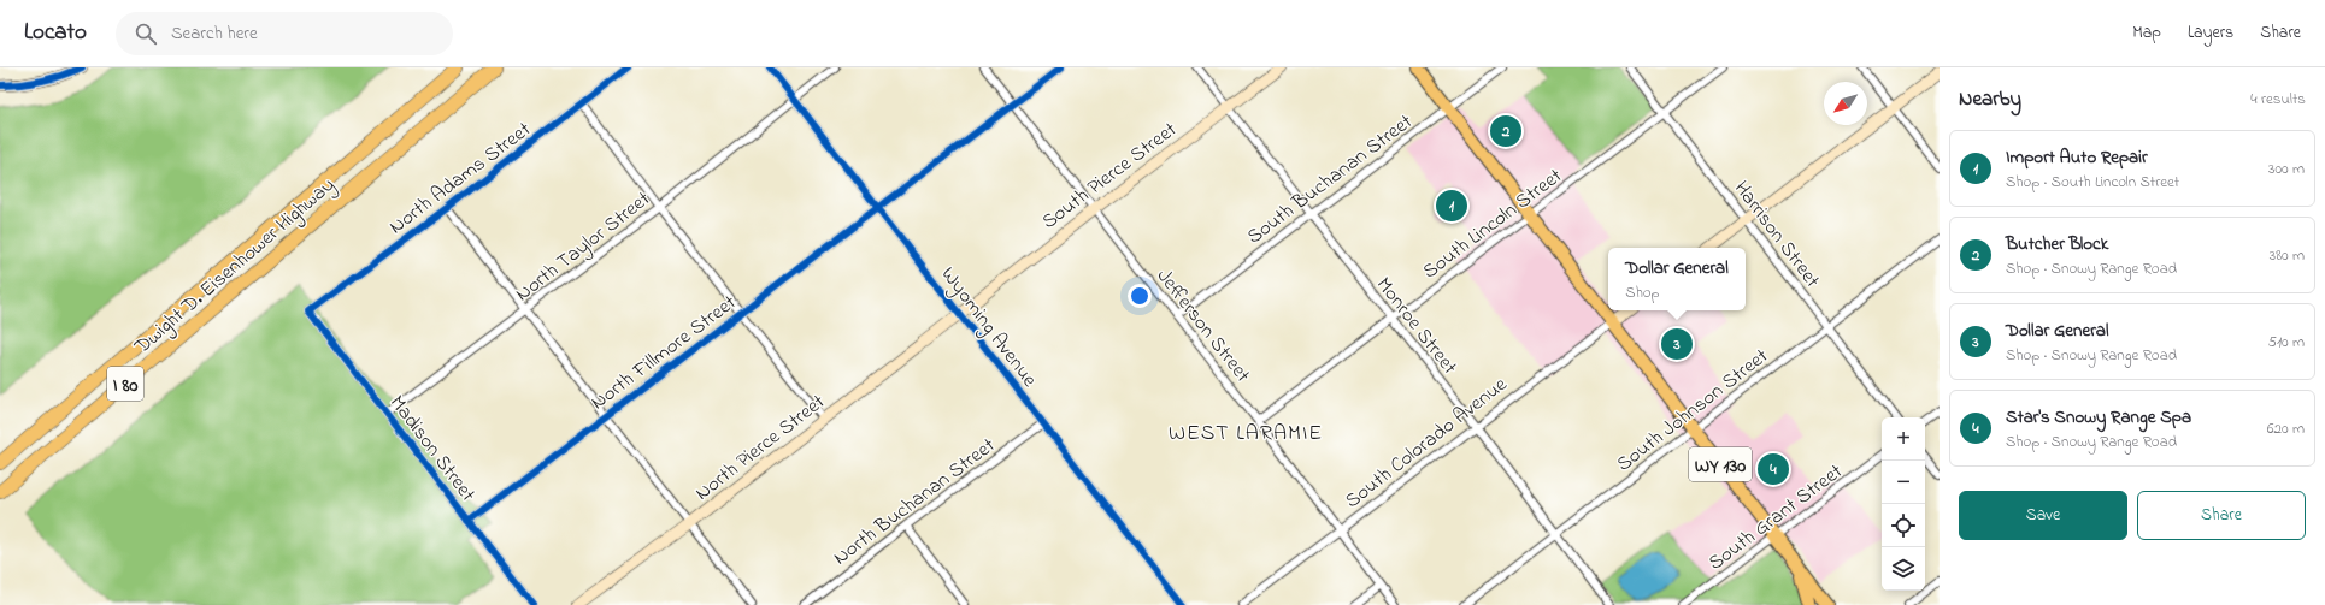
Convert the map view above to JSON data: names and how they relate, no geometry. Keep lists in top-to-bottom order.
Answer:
{
  "streets": {
    "highway": ["Dwight D. Eisenhower Highway", "I 80"],
    "main road": [
      "South Pierce Street",
      "South Colorado Avenue",
      "North Pierce Street",
      "WY 130"
    ],
    "street": [
      "North Adams Street",
      "South Buchanan Street",
      "South Lincoln Street",
      "Harrison Street",
      "North Taylor Street",
      "Jefferson Street",
      "Monroe Street",
      "Wyoming Avenue",
      "North Fillmore Street",
      "South Johnson Street",
      "Madison Street",
      "North Buchanan Street",
      "South Grant Street"
    ]
  },
  "crossings": [
    ["South Pierce Street", "Jefferson Street"],
    ["South Pierce Street", "Monroe Street"],
    ["South Pierce Street", "Wyoming Avenue"],
    ["South Pierce Street", "North Pierce Street"],
    ["North Adams Street", "Madison Street"],
    ["South Buchanan Street", "Jefferson Street"],
    ["South Buchanan Street", "Monroe Street"],
    ["South Buchanan Street", "WY 130"],
    ["South Lincoln Street", "Harrison Street"],
    ["South Lincoln Street", "Jefferson Street"],
    ["South Lincoln Street", "Monroe Street"],
    ["South Lincoln Street", "WY 130"],
    ["Harrison Street", "South Johnson Street"],
    ["North Taylor Street", "Wyoming Avenue"],
    ["North Taylor Street", "Madison Street"],
    ["Jefferson Street", "North Fillmore Street"],
    ["Jefferson Street", "South Colorado Avenue"],
    ["Monroe Street", "South Johnson Street"],
    ["Monroe Street", "South Colorado Avenue"],
    ["Wyoming Avenue", "North Fillmore Street"],
    ["Wyoming Avenue", "North Pierce Street"],
    ["Wyoming Avenue", "North Buchanan Street"],
    ["North Fillmore Street", "Madison Street"],
    ["South Johnson Street", "WY 130"],
    ["South Colorado Avenue", "WY 130"],
    ["WY 130", "South Grant Street"]
  ],
  "districts": ["WEST LARAMIE"],
  "north": "bottom left",
  "page": {
    "header": "Locato",
    "search": "Search here",
    "nav": ["Map", "Layers", "Share"],
    "heading": ["Nearby", "4 results"],
    "pins": [
      "2",
      "1",
      "3",
      "4"
    ],
    "list": [
      {
        "mark": "1",
        "name": "Import Auto Repair",
        "note": "Shop · South Lincoln Street",
        "value": "300 m"
      },
      {
        "mark": "2",
        "name": "Butcher Block",
        "note": "Shop · Snowy Range Road",
        "value": "380 m"
      },
      {
        "mark": "3",
        "name": "Dollar General",
        "note": "Shop · Snowy Range Road",
        "value": "510 m"
      },
      {
        "mark": "4",
        "name": "Star's Snowy Range Spa",
        "note": "Shop · Snowy Range Road",
        "value": "620 m"
      }
    ],
    "popup": ["Dollar General", "Shop"],
    "map_buttons": ["+", "−"],
    "buttons": ["Save", "Share"]
  }
}
